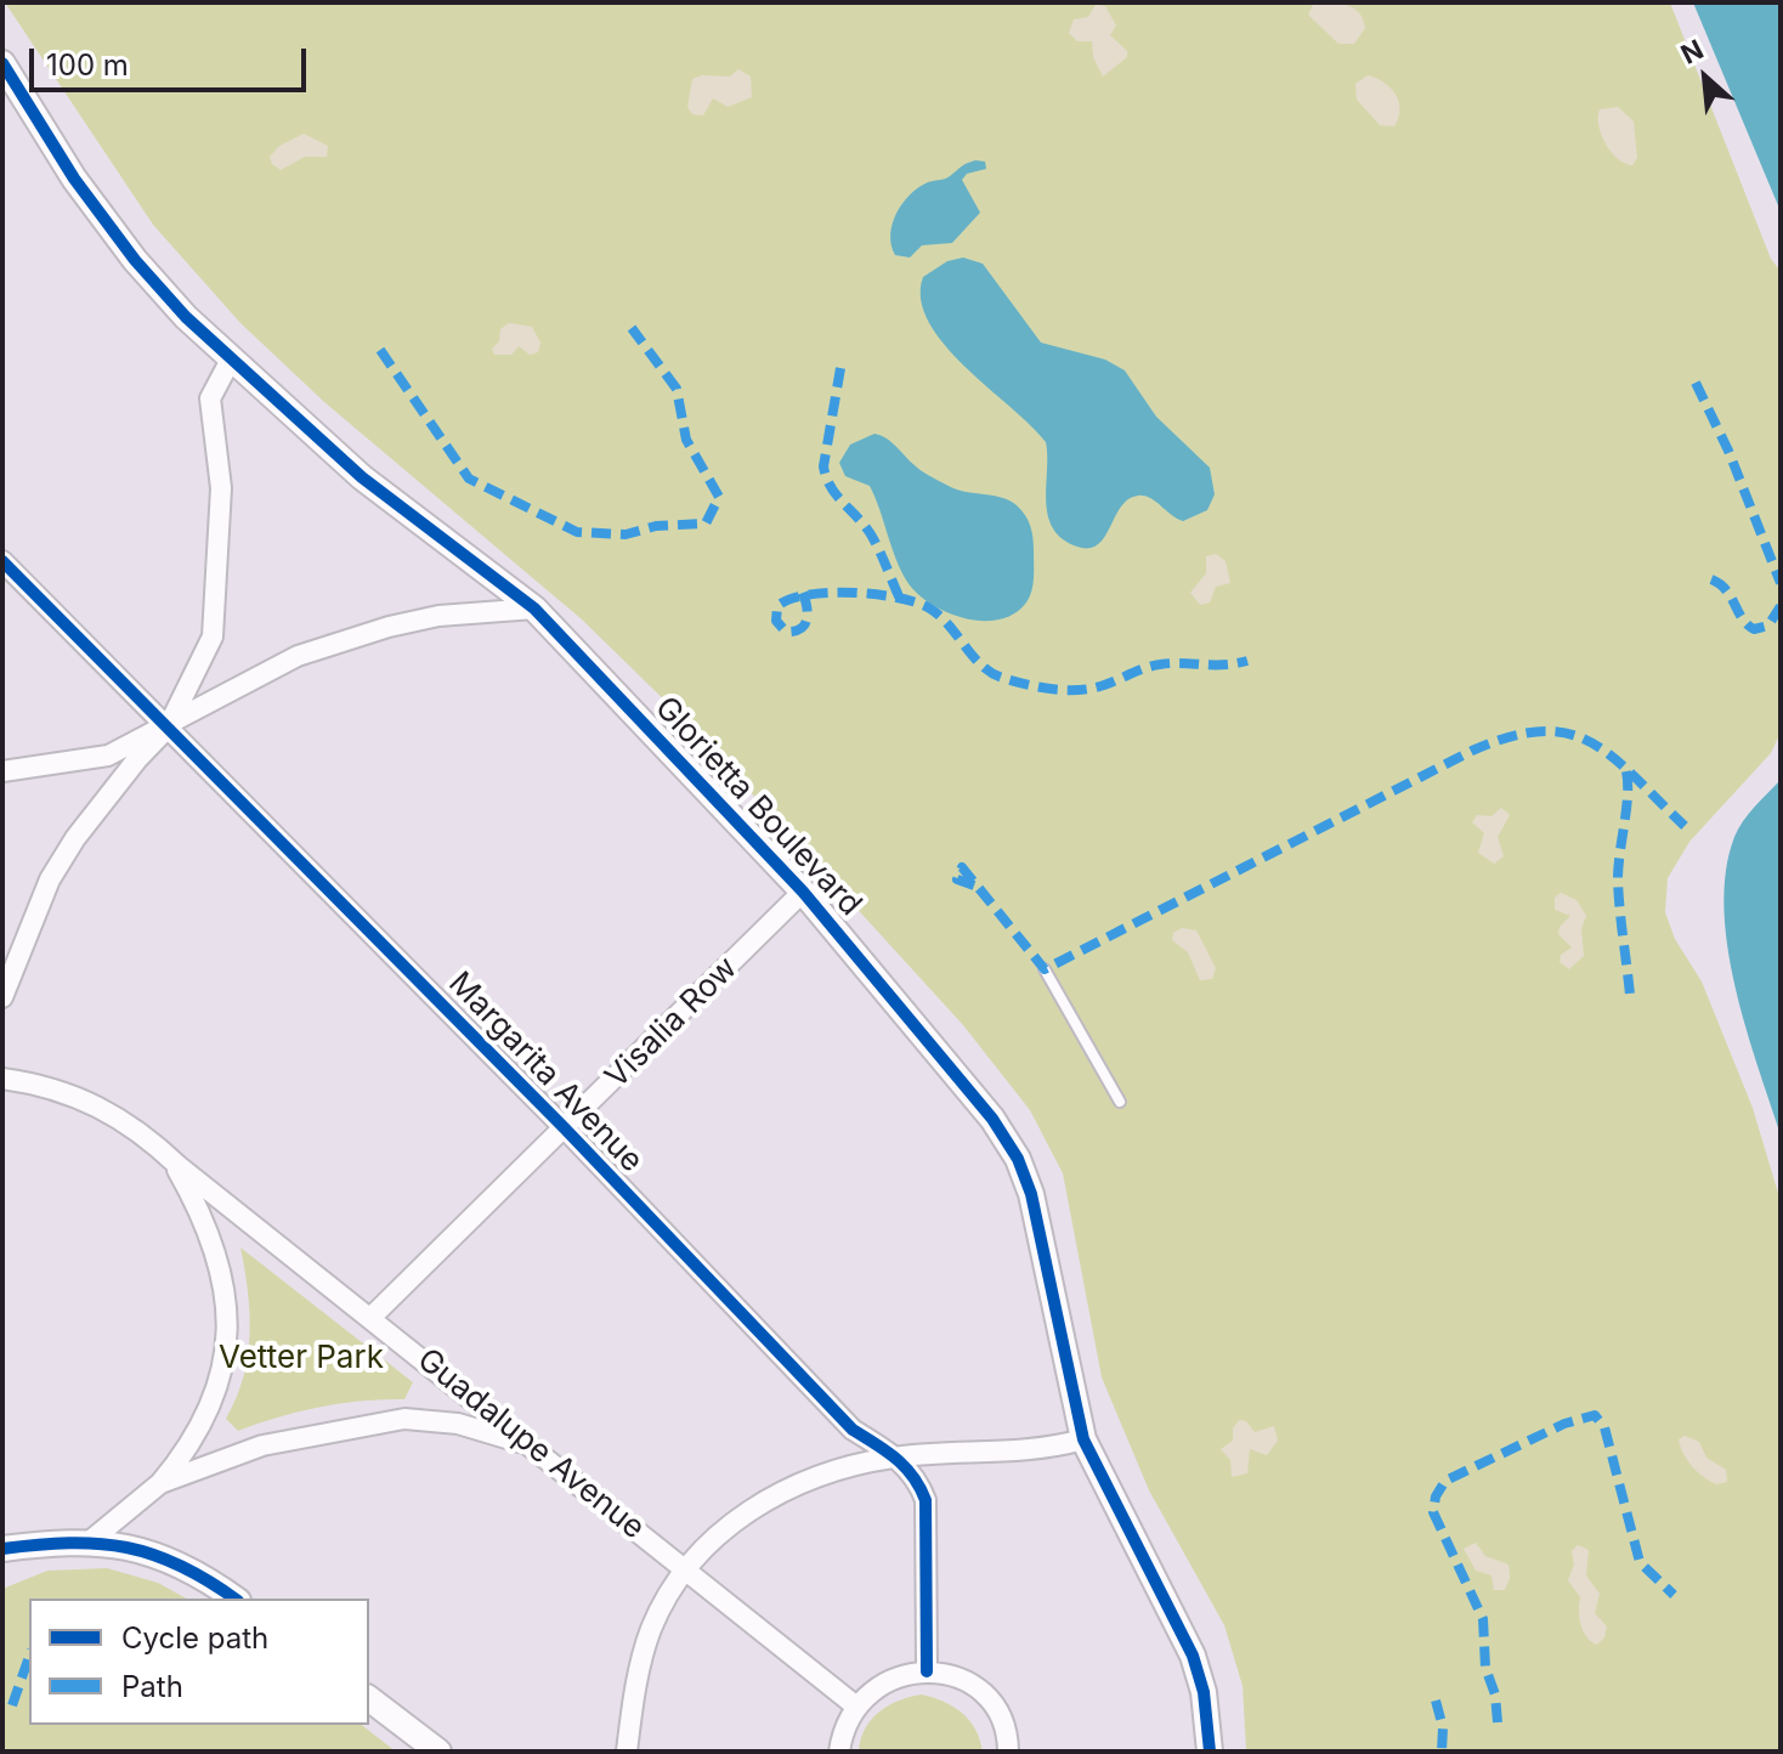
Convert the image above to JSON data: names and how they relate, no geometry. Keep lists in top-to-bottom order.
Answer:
{
  "streets": {
    "street": [
      "Glorietta Boulevard",
      "Visalia Row",
      "Margarita Avenue",
      "Guadalupe Avenue"
    ]
  },
  "crossings": [
    ["Glorietta Boulevard", "Visalia Row"],
    ["Visalia Row", "Margarita Avenue"],
    ["Visalia Row", "Guadalupe Avenue"]
  ],
  "parks": ["Vetter Park"],
  "legend": ["Cycle path", "Path"],
  "scale_bar": "100 m",
  "north": "top left"
}
